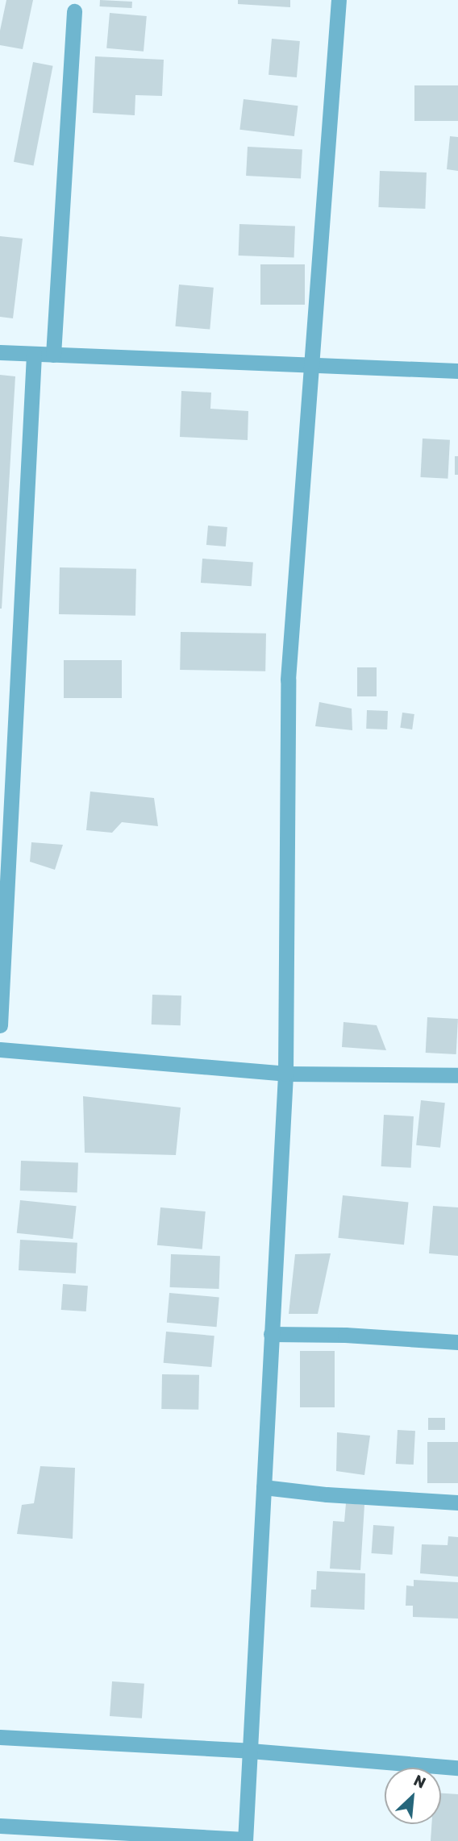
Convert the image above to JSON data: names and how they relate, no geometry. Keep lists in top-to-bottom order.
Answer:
{
  "north": "top right"
}
